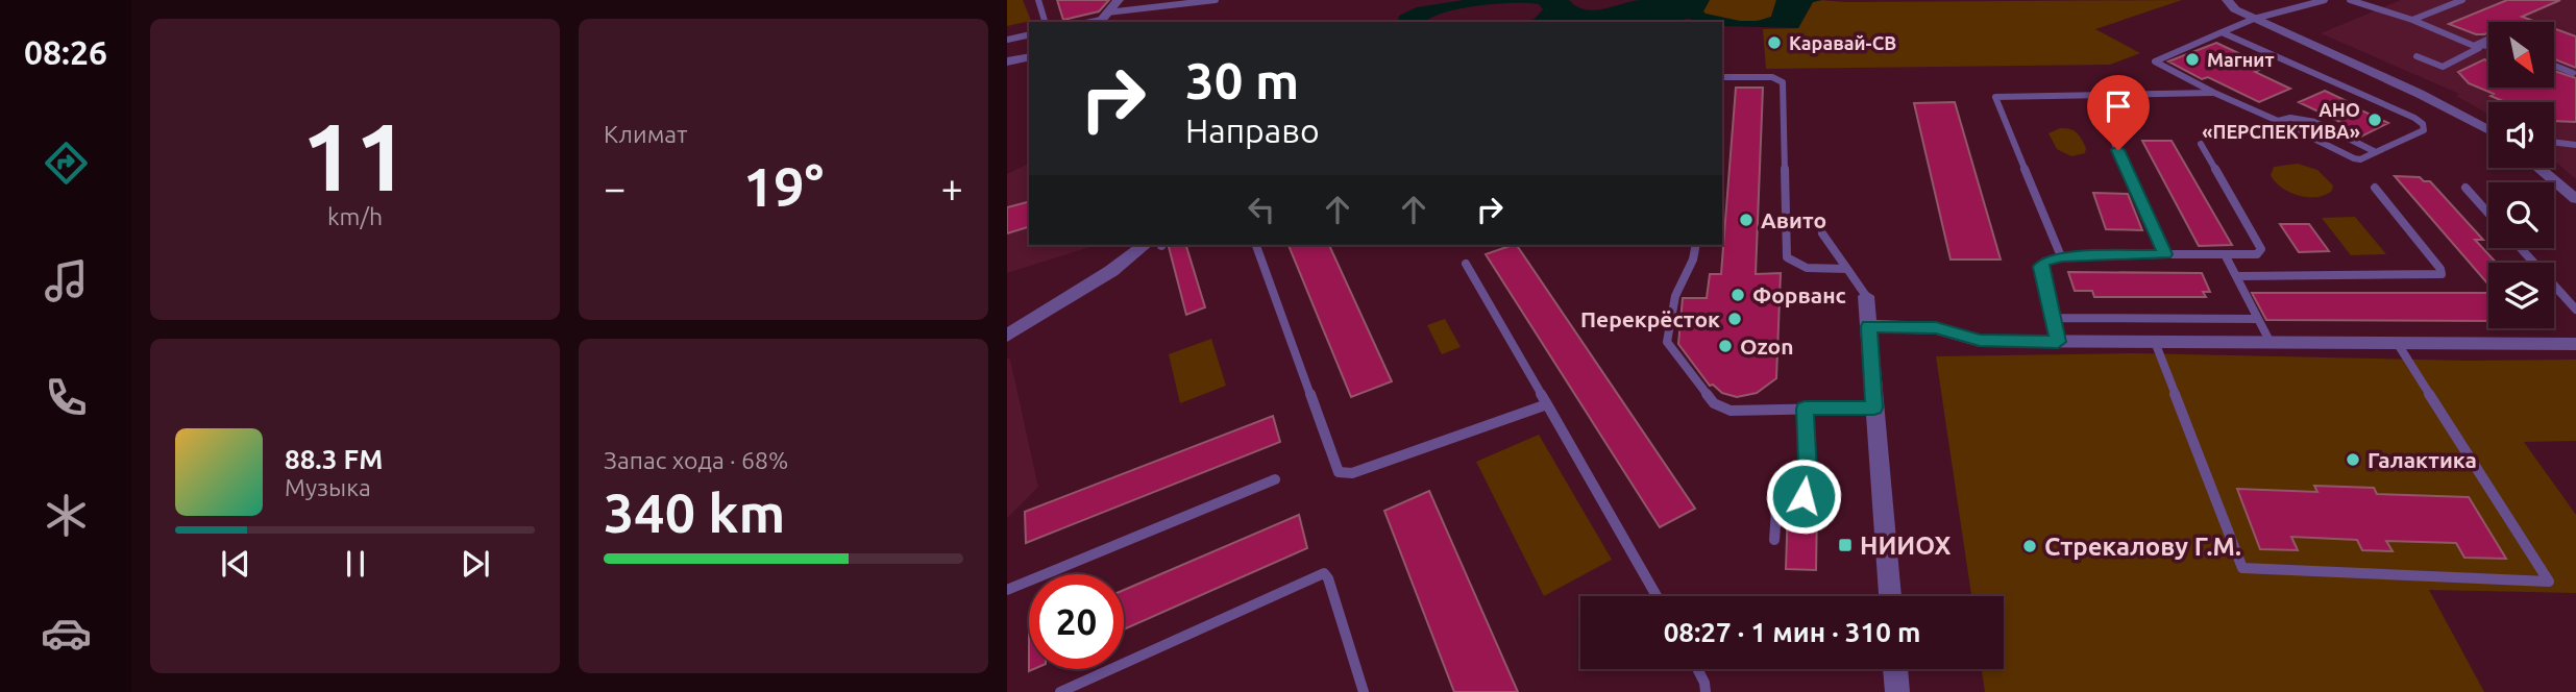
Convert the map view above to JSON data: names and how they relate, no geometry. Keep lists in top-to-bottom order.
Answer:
{
  "places": {
    "other": [
      "Каравай-СВ",
      "Магнит",
      "АНО «ПЕРСПЕКТИВА»",
      "Авито",
      "Форванс",
      "Перекрёсток",
      "Ozon",
      "Галактика",
      "Стрекалову Г.М."
    ],
    "transit": ["НИИОХ"]
  },
  "north": "bottom right",
  "page": {
    "tabs": "08:26",
    "tile": [
      ["11", "km/h"],
      "Климат",
      ["Запас хода · 68%", "340 km"]
    ],
    "turn": ["30 m", "Направо"],
    "heat": ["−", "19°", "+"],
    "song": ["88.3 FM", "Музыка"],
    "limit": "20",
    "trip": "08:27 · 1 мин · 310 m"
  }
}
